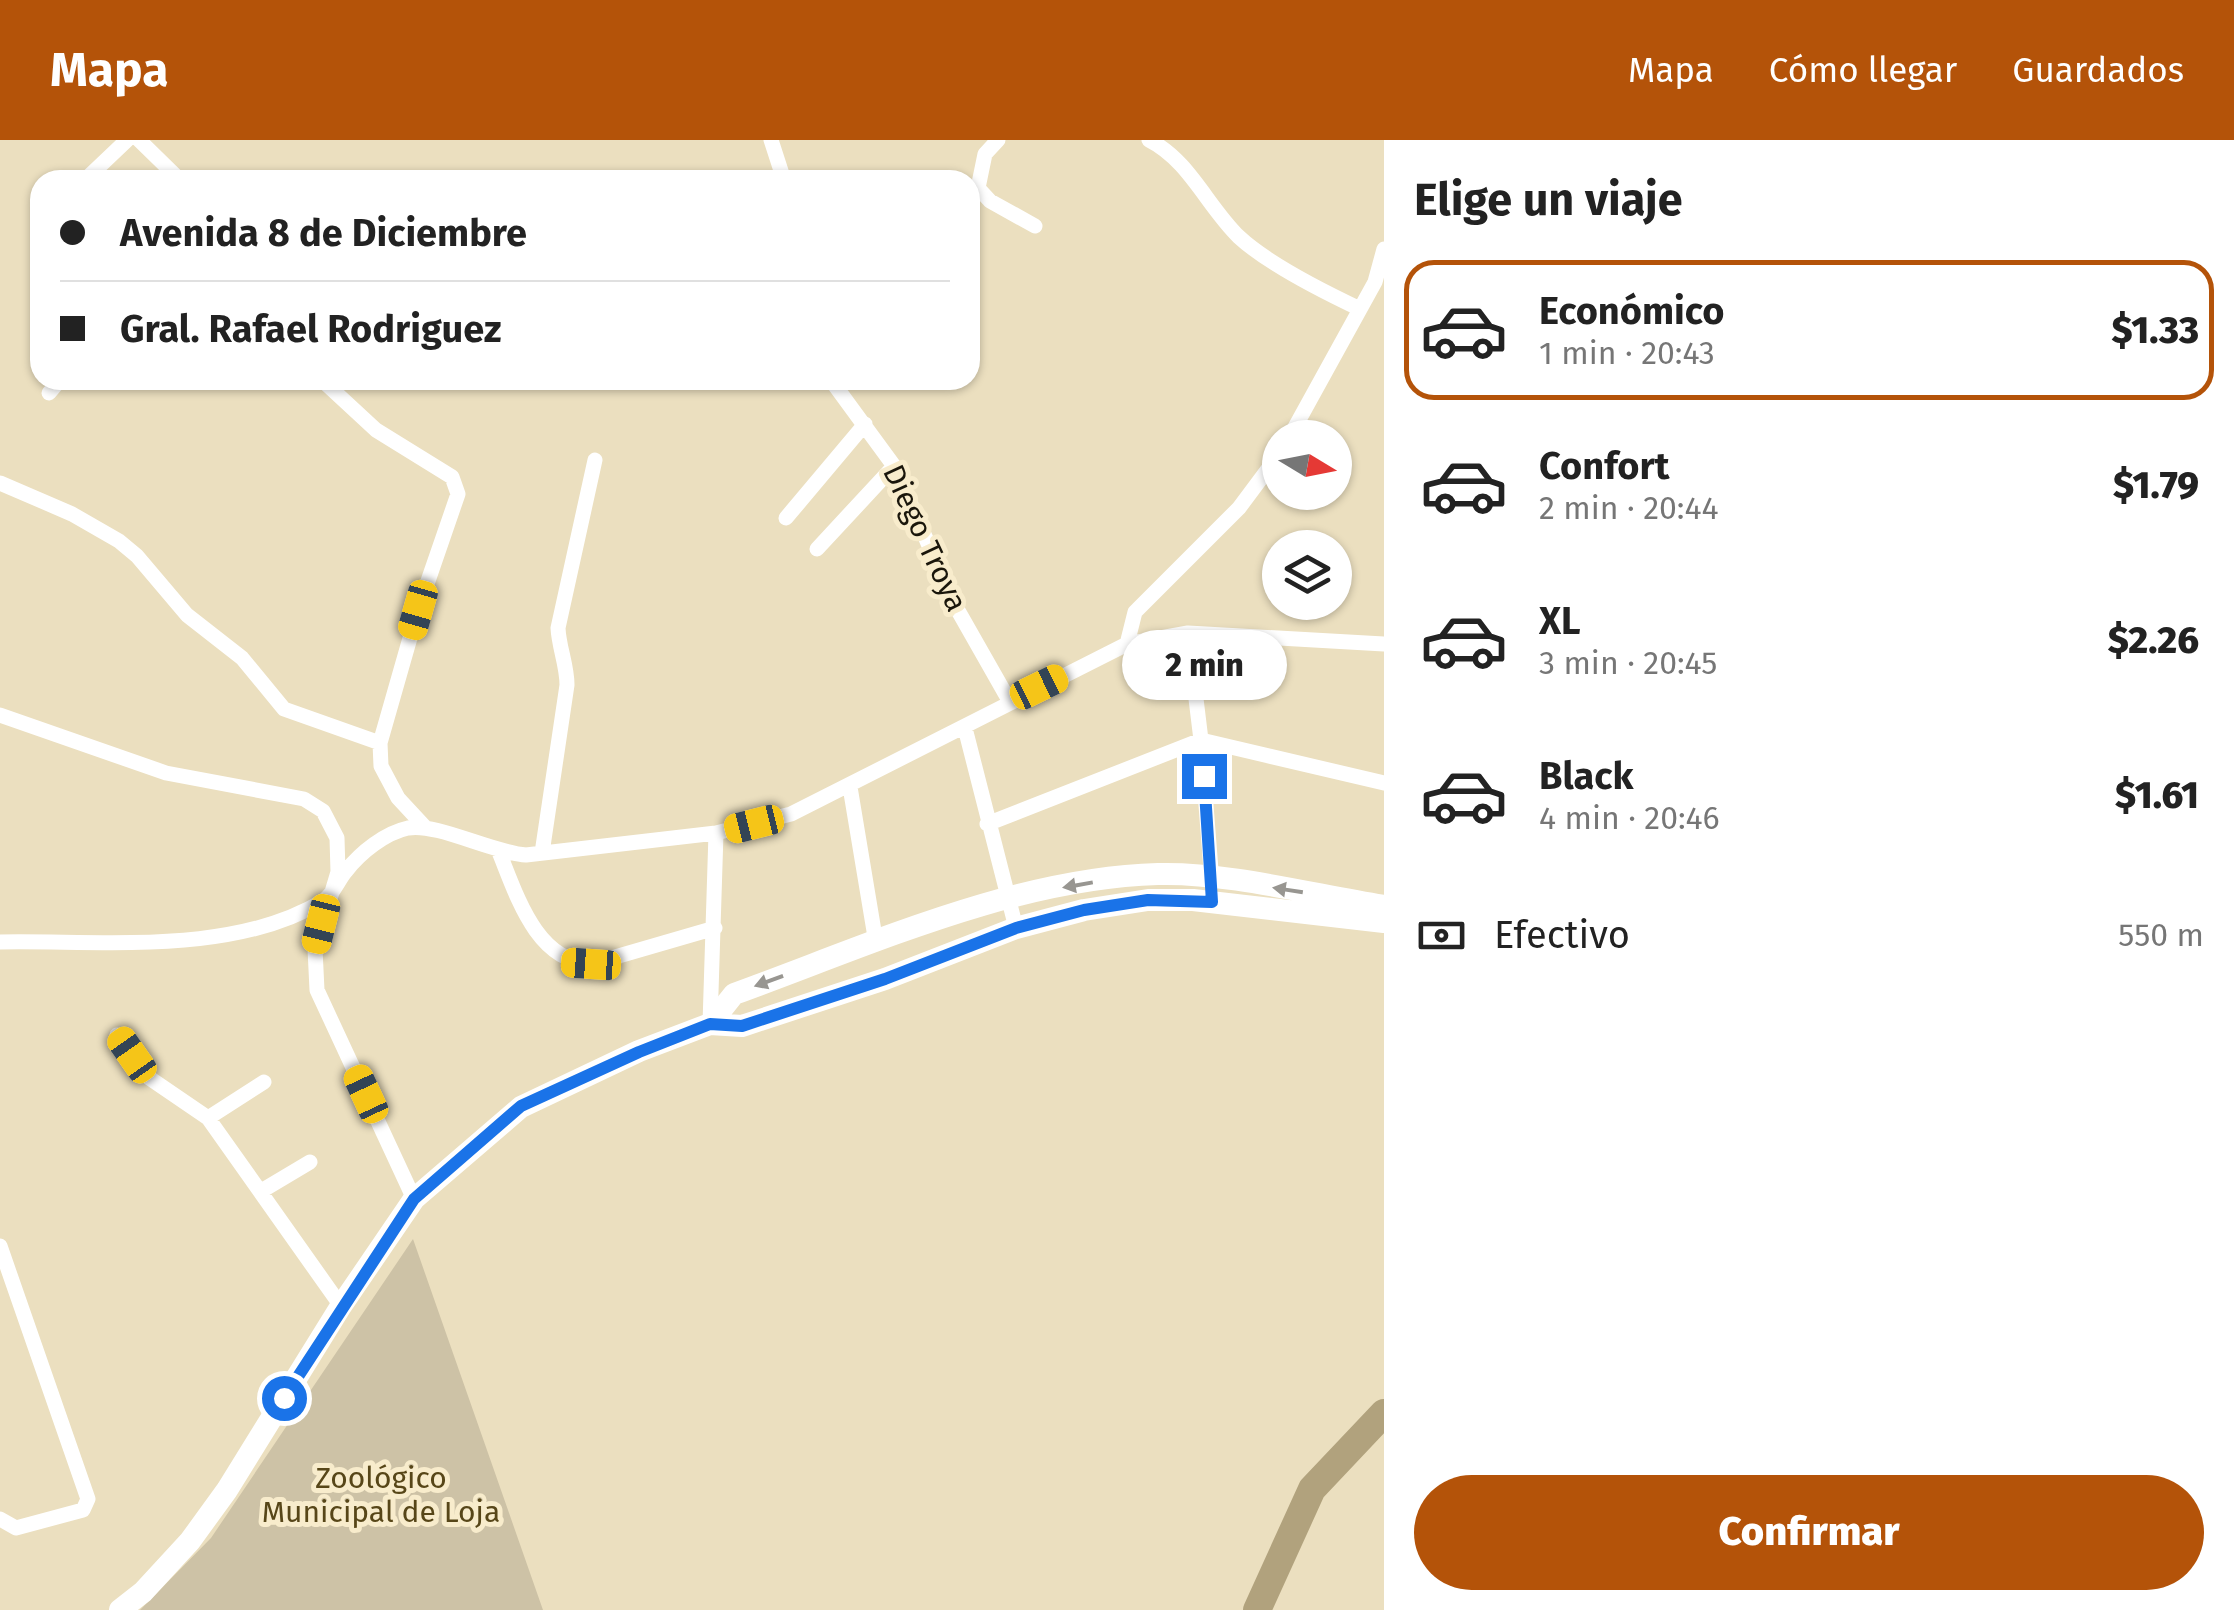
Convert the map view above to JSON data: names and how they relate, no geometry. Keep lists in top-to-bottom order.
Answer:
{
  "streets": {
    "street": ["Diego Troya"]
  },
  "parks": ["Zoológico Municipal de Loja"],
  "north": "right",
  "page": {
    "header": "Mapa",
    "nav": ["Mapa", "Cómo llegar", "Guardados"],
    "heading": "Elige un viaje",
    "banner": ["Avenida 8 de Diciembre", "Gral. Rafael Rodriguez"],
    "list": [
      {
        "name": "Económico",
        "note": "1 min · 20:43",
        "value": "$1.33"
      },
      {
        "name": "Confort",
        "note": "2 min · 20:44",
        "value": "$1.79"
      },
      {
        "name": "XL",
        "note": "3 min · 20:45",
        "value": "$2.26"
      },
      {
        "name": "Black",
        "note": "4 min · 20:46",
        "value": "$1.61"
      }
    ],
    "bubble": "2 min",
    "pay": ["Efectivo", "550 m"],
    "buttons": "Confirmar"
  }
}
